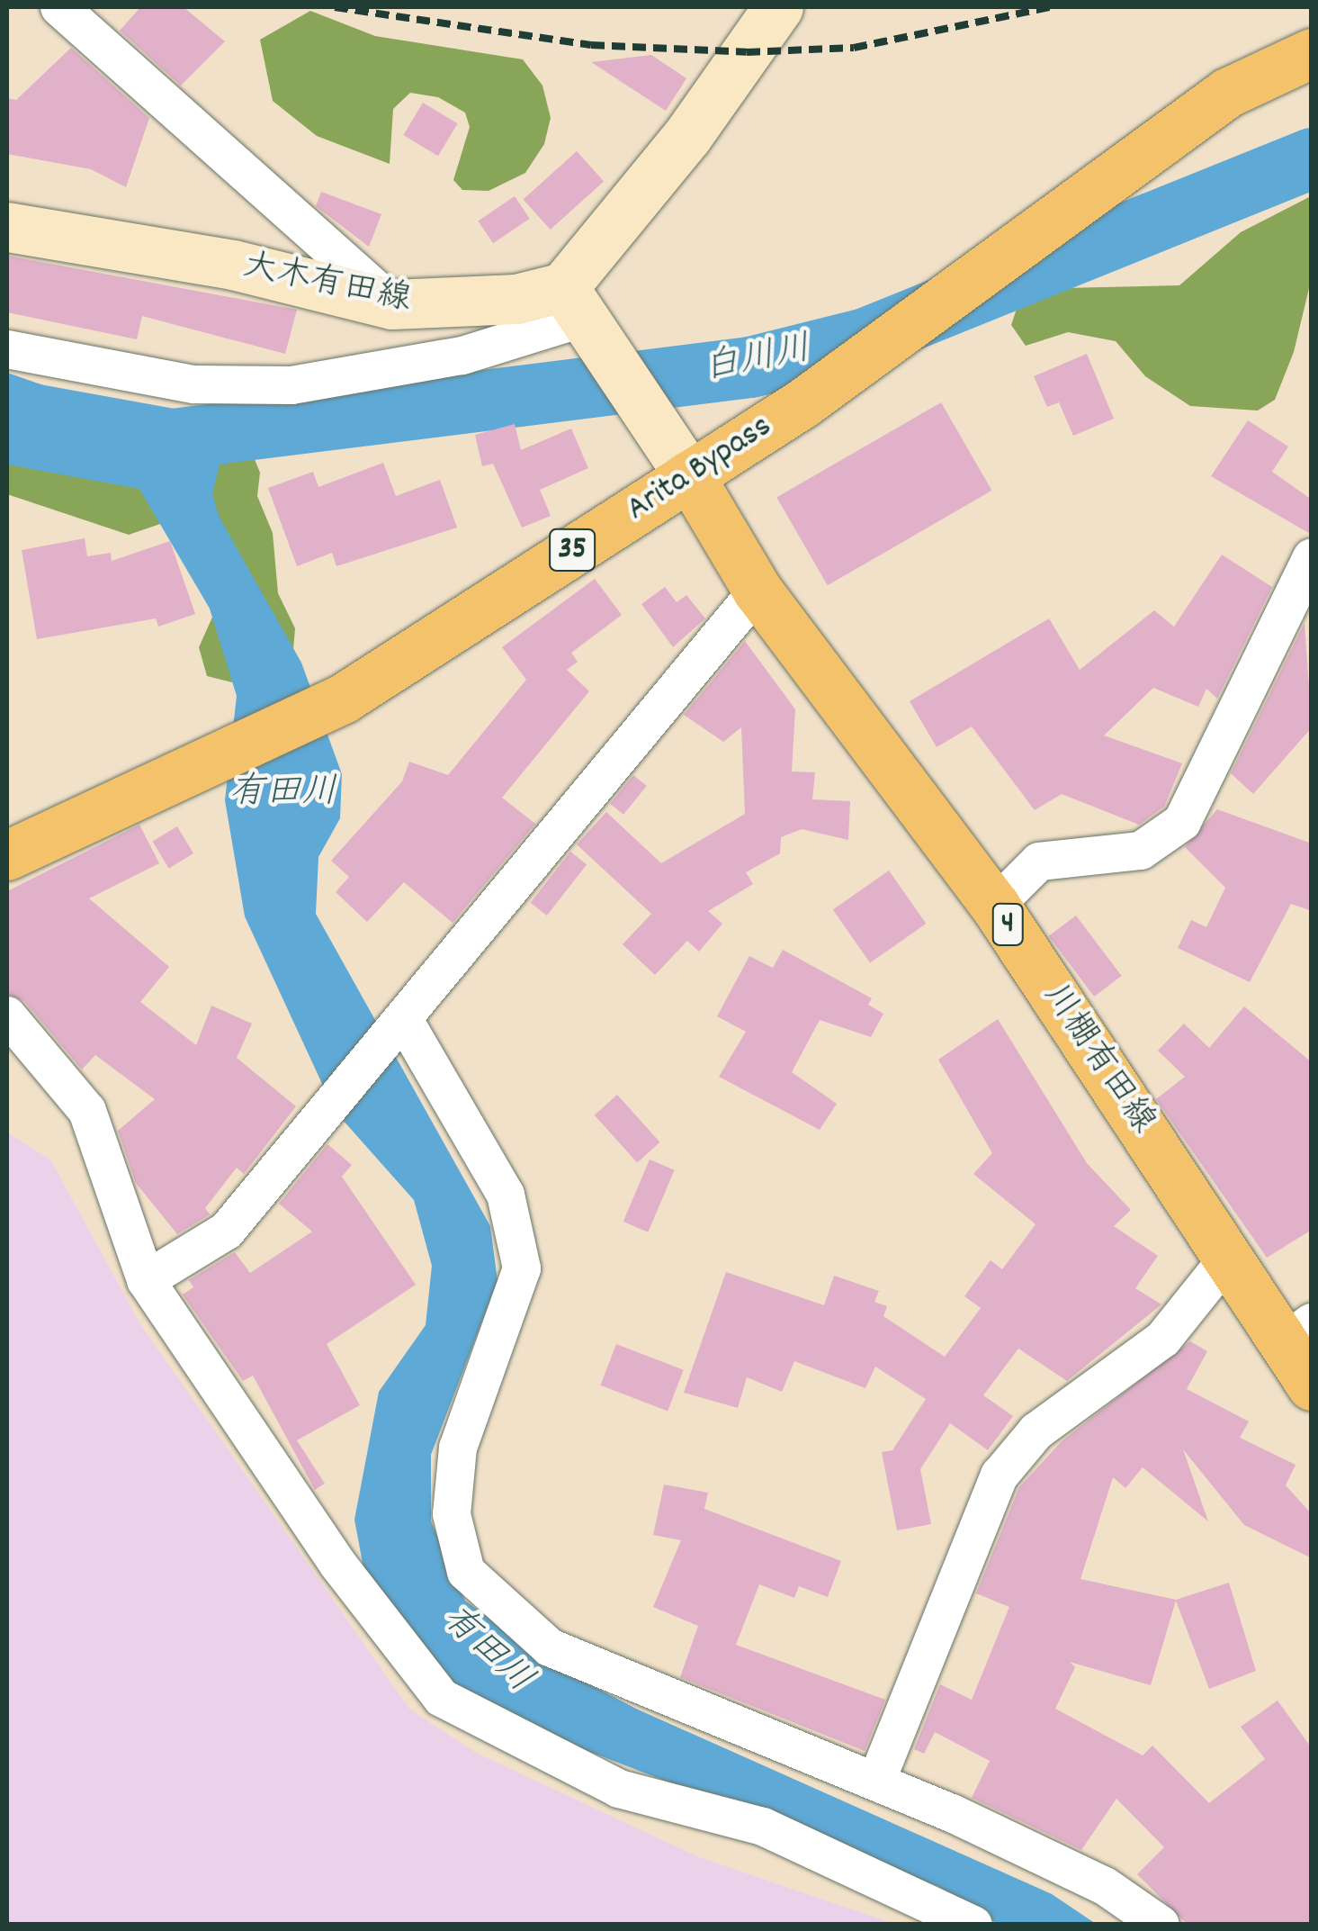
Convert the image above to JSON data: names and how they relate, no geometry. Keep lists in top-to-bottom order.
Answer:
{
  "streets": {
    "main road": [
      "大木有田線",
      "Arita Bypass",
      "35",
      "4",
      "川棚有田線"
    ]
  },
  "crossings": [
    ["Arita Bypass", "川棚有田線"]
  ],
  "water": ["白川川", "有田川"]
}
